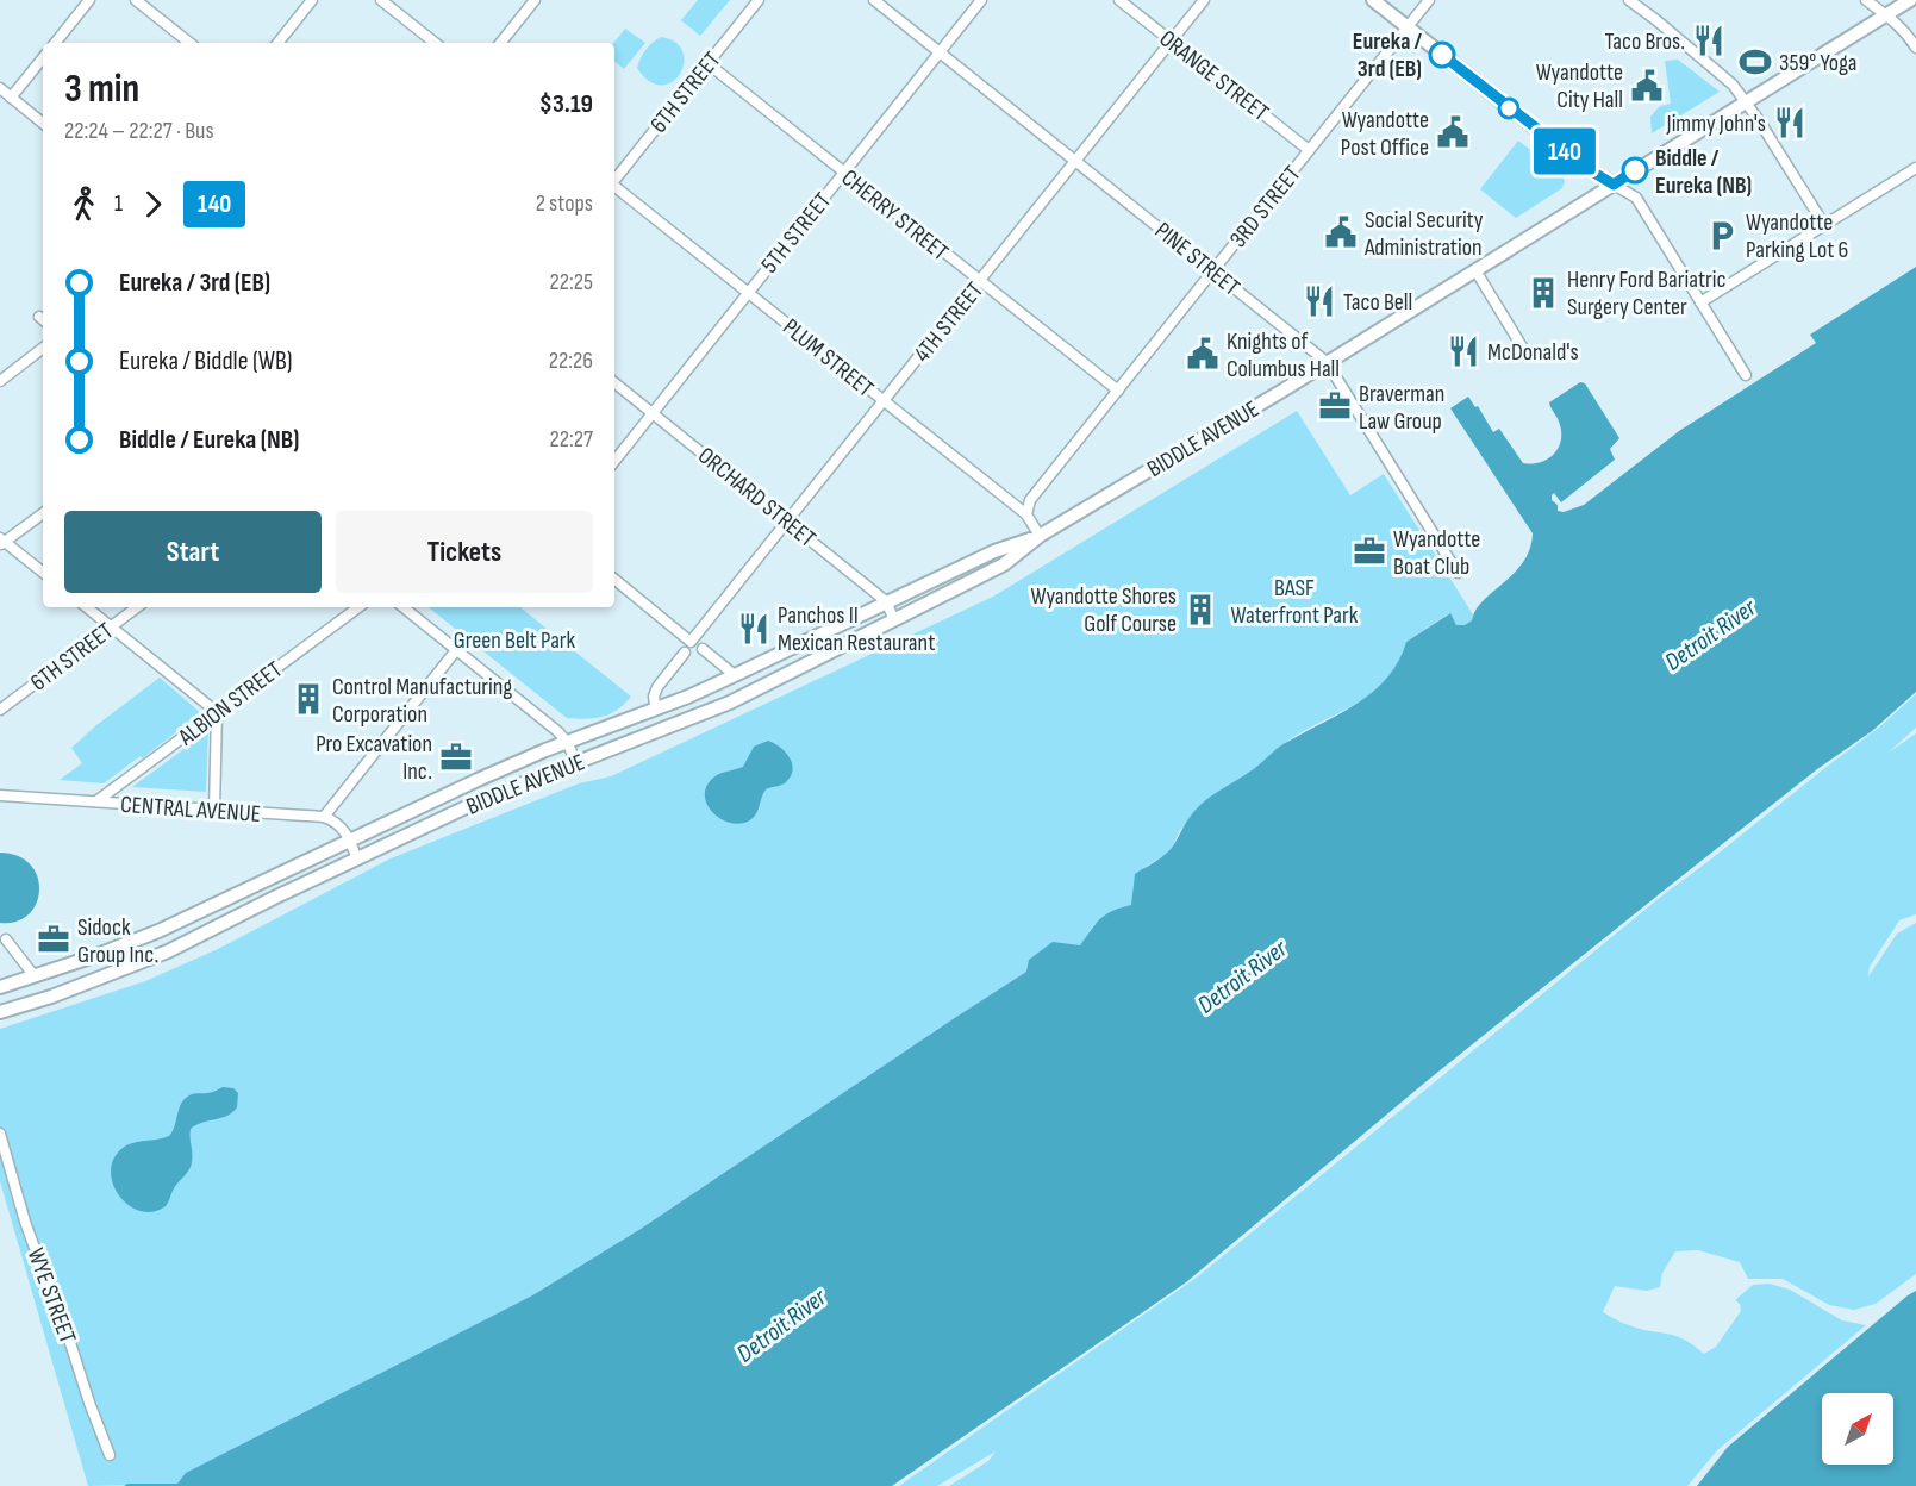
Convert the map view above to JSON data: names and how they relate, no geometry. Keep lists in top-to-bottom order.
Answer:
{
  "streets": {
    "main road": ["BIDDLE AVENUE"],
    "street": [
      "ORANGE STREET",
      "6TH STREET",
      "3RD STREET",
      "CHERRY STREET",
      "5TH STREET",
      "PINE STREET",
      "4TH STREET",
      "PLUM STREET",
      "ORCHARD STREET",
      "ALBION STREET",
      "CENTRAL AVENUE",
      "WYE STREET"
    ]
  },
  "crossings": [
    ["ORANGE STREET", "3RD STREET"],
    ["ORANGE STREET", "4TH STREET"],
    ["6TH STREET", "CHERRY STREET"],
    ["3RD STREET", "CHERRY STREET"],
    ["3RD STREET", "PINE STREET"],
    ["3RD STREET", "PLUM STREET"],
    ["CHERRY STREET", "5TH STREET"],
    ["CHERRY STREET", "4TH STREET"],
    ["5TH STREET", "PINE STREET"],
    ["5TH STREET", "PLUM STREET"],
    ["5TH STREET", "ORCHARD STREET"],
    ["PINE STREET", "4TH STREET"],
    ["PINE STREET", "BIDDLE AVENUE"],
    ["4TH STREET", "PLUM STREET"],
    ["4TH STREET", "ORCHARD STREET"],
    ["PLUM STREET", "BIDDLE AVENUE"],
    ["BIDDLE AVENUE", "ORCHARD STREET"],
    ["ALBION STREET", "CENTRAL AVENUE"]
  ],
  "water": ["Detroit River"],
  "parks": ["BASF Waterfront Park", "Green Belt Park"],
  "places": {
    "restaurant": [
      "Taco Bros.",
      "Jimmy John's",
      "Taco Bell",
      "McDonald's",
      "Panchos II Mexican Restaurant"
    ],
    "other": ["Eureka / 3rd (EB)", "Biddle / Eureka (NB)"],
    "sports": ["359° Yoga"],
    "public building": [
      "Wyandotte City Hall",
      "Wyandotte Post Office",
      "Social Security Administration",
      "Knights of Columbus Hall"
    ],
    "parking": ["Wyandotte Parking Lot 6"],
    "building": ["Henry Ford Bariatric Surgery Center", "Wyandotte Shores Golf Course", "Control Manufacturing Corporation"],
    "office": [
      "Braverman Law Group",
      "Wyandotte Boat Club",
      "Pro Excavation Inc.",
      "Sidock Group Inc."
    ]
  },
  "lines": ["bus line 140"],
  "north": "top right",
  "page": {
    "on_map": "140",
    "heading": ["3 min", "22:24 – 22:27 · Bus", "$3.19"],
    "legs": ["1", "140", "2 stops"],
    "list": [
      {
        "name": "Eureka / 3rd (EB)",
        "value": "22:25"
      },
      {
        "name": "Eureka / Biddle (WB)",
        "value": "22:26"
      },
      {
        "name": "Biddle / Eureka (NB)",
        "value": "22:27"
      }
    ],
    "buttons": ["Start", "Tickets"]
  }
}
